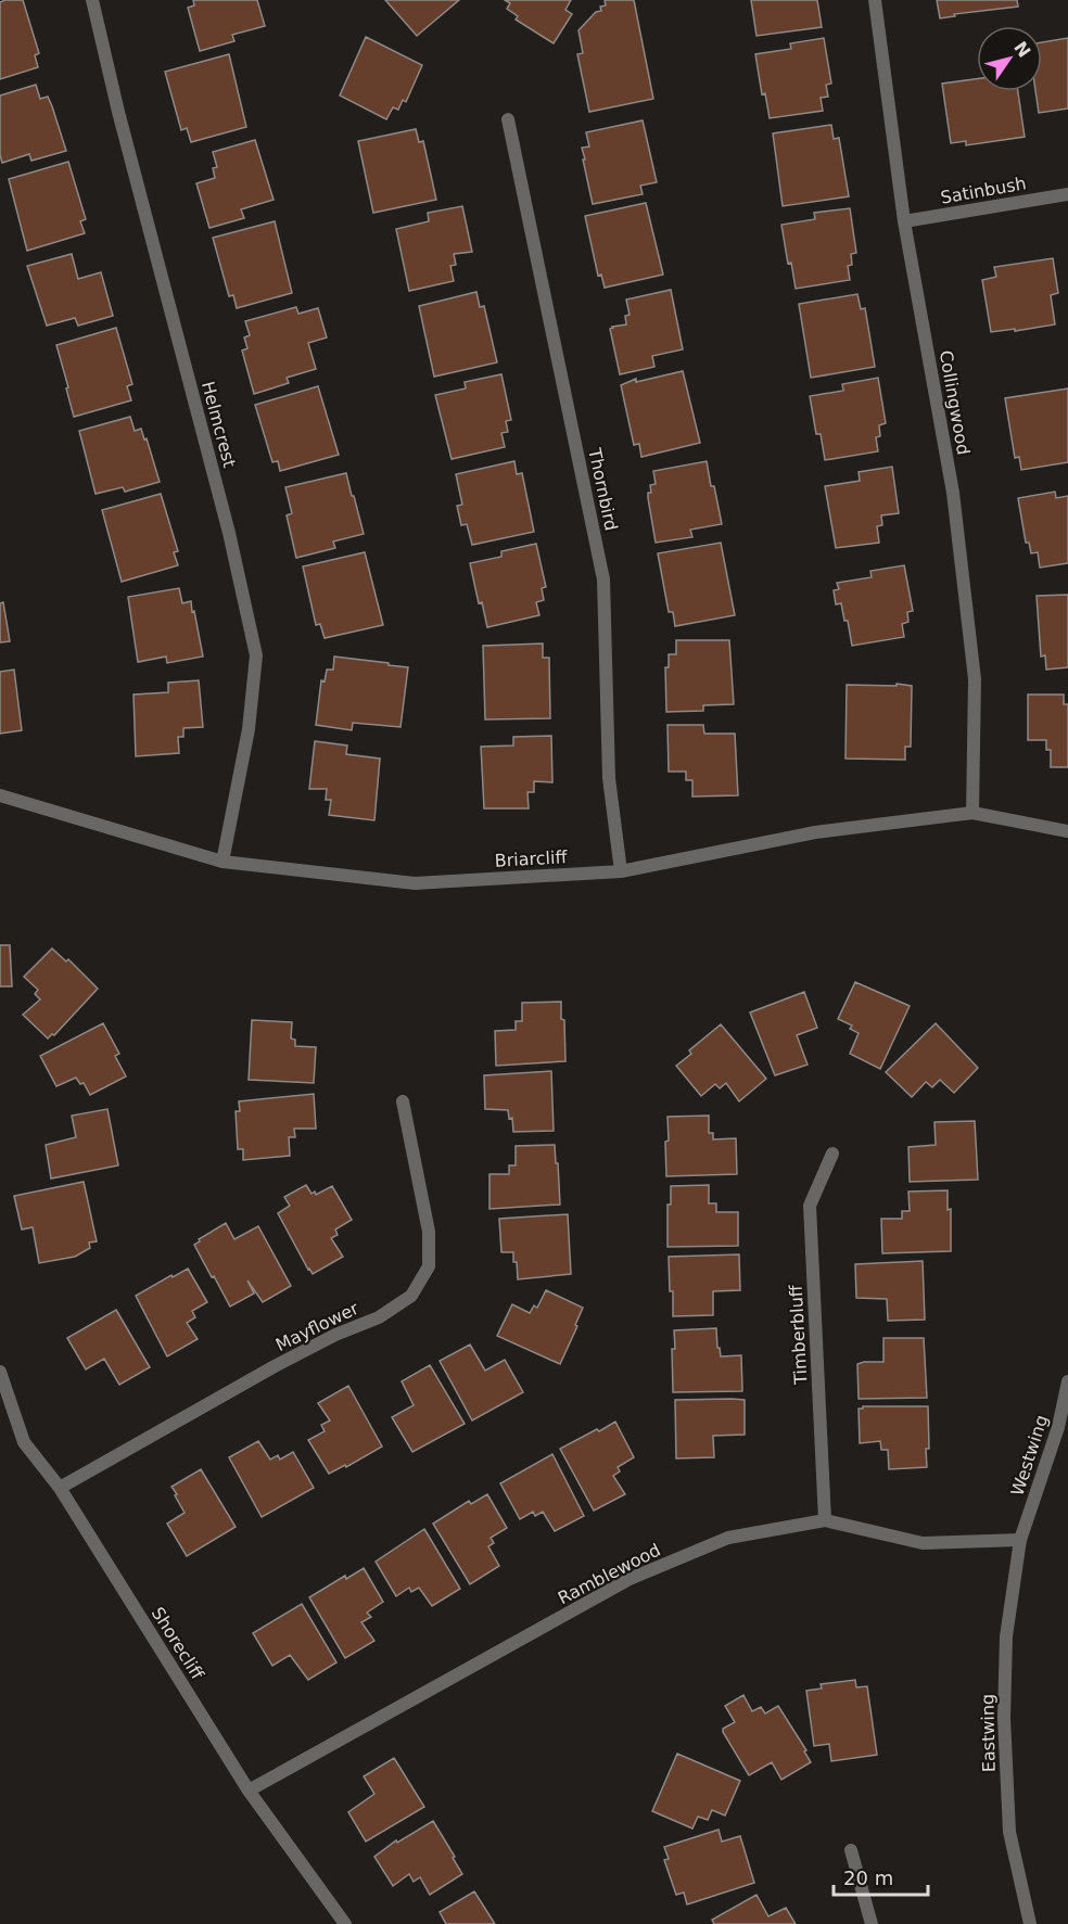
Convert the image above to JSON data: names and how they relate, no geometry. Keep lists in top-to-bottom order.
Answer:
{
  "streets": {
    "street": [
      "Satinbush",
      "Collingwood",
      "Helmcrest",
      "Thornbird",
      "Briarcliff",
      "Mayflower",
      "Timberbluff",
      "Westwing",
      "Ramblewood",
      "Shorecliff",
      "Eastwing"
    ]
  },
  "crossings": [
    ["Satinbush", "Collingwood"],
    ["Collingwood", "Briarcliff"],
    ["Helmcrest", "Briarcliff"],
    ["Thornbird", "Briarcliff"],
    ["Mayflower", "Shorecliff"],
    ["Timberbluff", "Ramblewood"],
    ["Westwing", "Ramblewood"],
    ["Westwing", "Eastwing"],
    ["Ramblewood", "Shorecliff"],
    ["Ramblewood", "Eastwing"]
  ],
  "scale_bar": "20 m",
  "north": "top right"
}
